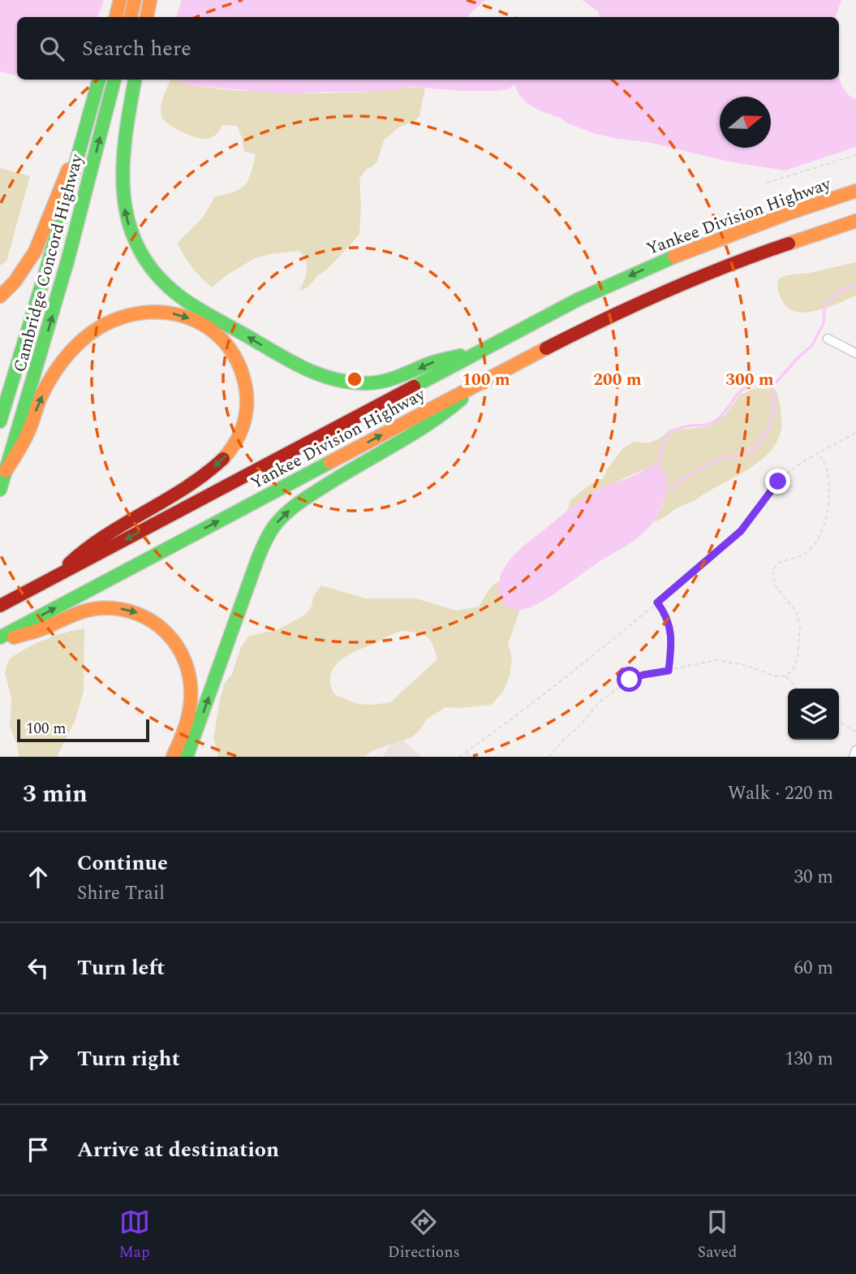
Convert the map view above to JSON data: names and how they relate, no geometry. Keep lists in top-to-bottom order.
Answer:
{
  "streets": {
    "highway": ["Yankee Division Highway", "Cambridge Concord Highway"]
  },
  "scale_bar": "100 m",
  "north": "right",
  "page": {
    "search": "Search here",
    "scale": "100 m",
    "heading": ["3 min", "Walk · 220 m"],
    "list": [
      ["Continue", "Shire Trail", "30 m"],
      ["Turn left", "60 m"],
      ["Turn right", "130 m"],
      "Arrive at destination"
    ],
    "nav": ["Map", "Directions", "Saved"]
  },
  "rings": ["100 m", "200 m", "300 m"]
}
